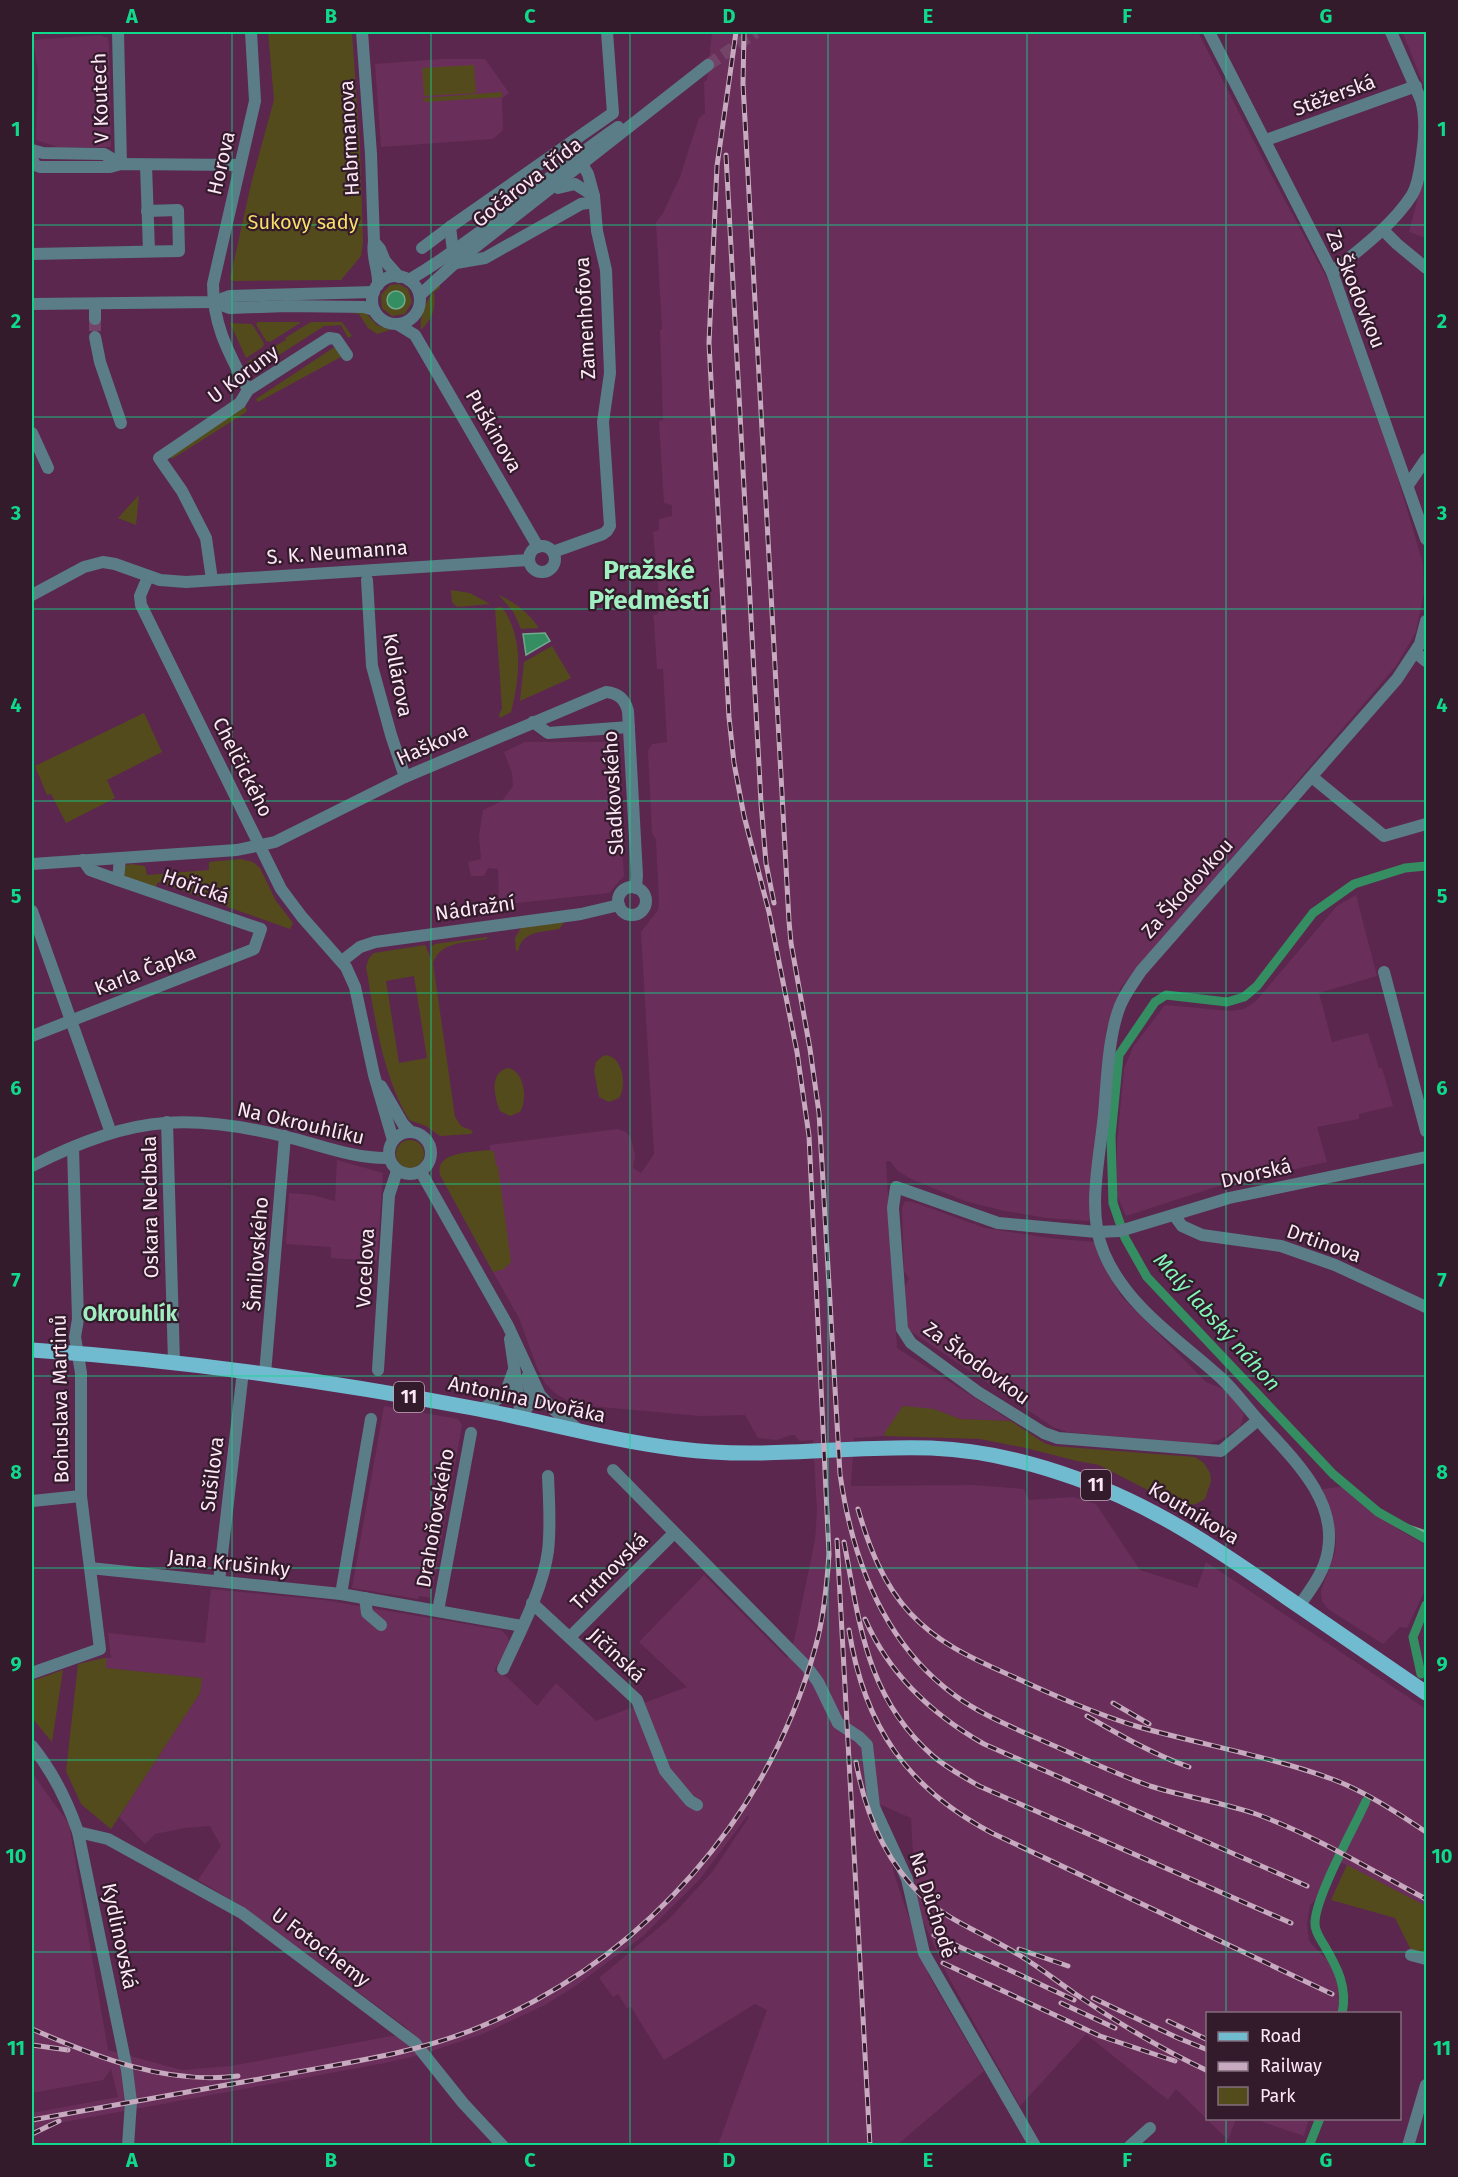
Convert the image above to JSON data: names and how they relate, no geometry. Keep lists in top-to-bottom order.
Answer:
{
  "streets": {
    "main road": ["11", "Antonína Dvořáka", "Koutníkova"],
    "street": [
      "Stěžerská",
      "V Koutech",
      "Habrmanova",
      "Horova",
      "Gočárova třída",
      "Za Škodovkou",
      "Zamenhofova",
      "U Koruny",
      "Puškinova",
      "S. K. Neumanna",
      "Kollárova",
      "Haškova",
      "Chelčického",
      "Sladkovského",
      "Hořická",
      "Nádražní",
      "Karla Čapka",
      "Na Okrouhlíku",
      "Dvorská",
      "Oskara Nedbala",
      "Drtinova",
      "Šmilovského",
      "Vocelova",
      "Bohuslava Martinů",
      "Sušilova",
      "Drahoňovského",
      "Jana Krušinky",
      "Trutnovská",
      "Jičínská",
      "Na Důchodě",
      "Kydlinovská",
      "U Fotochemy"
    ]
  },
  "crossings": [
    ["Stěžerská", "Za Škodovkou"],
    ["V Koutech", "Horova"],
    ["Habrmanova", "Gočárova třída"],
    ["Habrmanova", "Puškinova"],
    ["Gočárova třída", "Zamenhofova"],
    ["Gočárova třída", "Puškinova"],
    ["Za Škodovkou", "Dvorská"],
    ["Za Škodovkou", "Koutníkova"],
    ["Zamenhofova", "Puškinova"],
    ["Zamenhofova", "S. K. Neumanna"],
    ["U Koruny", "S. K. Neumanna"],
    ["Puškinova", "S. K. Neumanna"],
    ["S. K. Neumanna", "Chelčického"],
    ["Kollárova", "Haškova"],
    ["Haškova", "Chelčického"],
    ["Haškova", "Sladkovského"],
    ["Haškova", "Hořická"],
    ["Chelčického", "Hořická"],
    ["Chelčického", "Nádražní"],
    ["Sladkovského", "Nádražní"],
    ["Hořická", "Karla Čapka"],
    ["Na Okrouhlíku", "Oskara Nedbala"],
    ["Na Okrouhlíku", "Šmilovského"],
    ["Na Okrouhlíku", "Vocelova"],
    ["Na Okrouhlíku", "Bohuslava Martinů"],
    ["Dvorská", "Drtinova"],
    ["Oskara Nedbala", "Antonína Dvořáka"],
    ["Šmilovského", "Antonína Dvořáka"],
    ["Bohuslava Martinů", "Antonína Dvořáka"],
    ["Bohuslava Martinů", "Jana Krušinky"],
    ["Antonína Dvořáka", "Sušilova"],
    ["Antonína Dvořáka", "Koutníkova"],
    ["Sušilova", "Jana Krušinky"],
    ["Drahoňovského", "Jana Krušinky"],
    ["Trutnovská", "Jičínská"],
    ["Trutnovská", "Na Důchodě"],
    ["Kydlinovská", "U Fotochemy"]
  ],
  "districts": ["Pražské Předměstí", "Okrouhlík"],
  "water": ["Malý labský náhon"],
  "parks": ["Sukovy sady"],
  "legend": ["Road", "Railway", "Park"],
  "grid": {
    "columns": [
      "A",
      "B",
      "C",
      "D",
      "E",
      "F",
      "G"
    ],
    "rows": [
      "1",
      "2",
      "3",
      "4",
      "5",
      "6",
      "7",
      "8",
      "9",
      "10",
      "11"
    ]
  }
}
